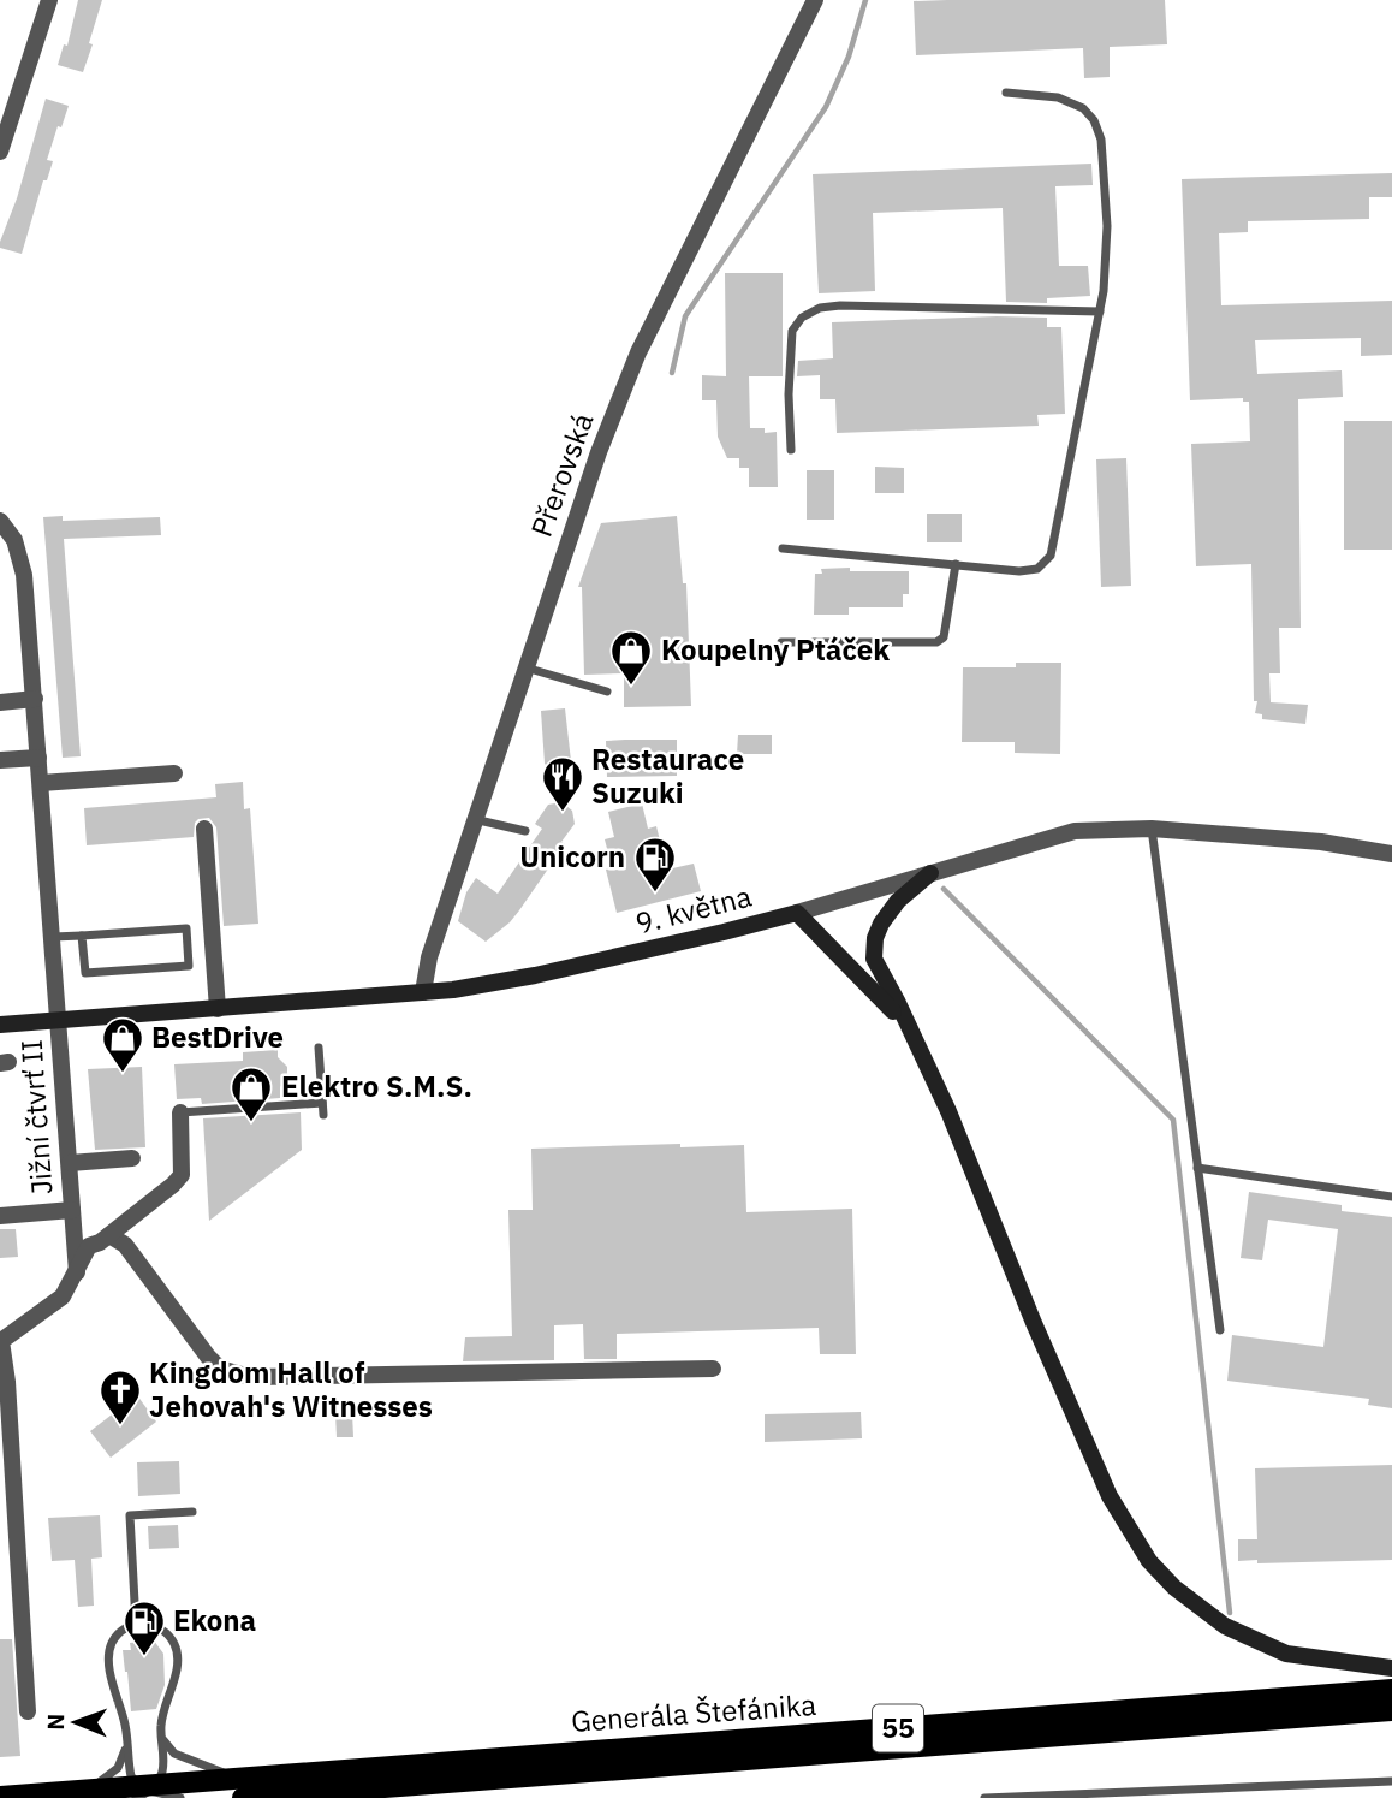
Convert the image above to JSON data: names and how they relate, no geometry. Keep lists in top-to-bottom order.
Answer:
{
  "streets": {
    "main road": ["9. května", "Generála Štefánika", "55"],
    "street": ["Přerovská", "Jižní čtvrť II"]
  },
  "crossings": [
    ["Přerovská", "9. května"],
    ["9. května", "Jižní čtvrť II"]
  ],
  "places": {
    "shop": ["Koupelny Ptáček", "BestDrive", "Elektro S.M.S."],
    "restaurant": ["Restaurace Suzuki"],
    "fuel station": ["Unicorn", "Ekona"],
    "church": ["Kingdom Hall of Jehovah's Witnesses"]
  },
  "north": "left"
}
